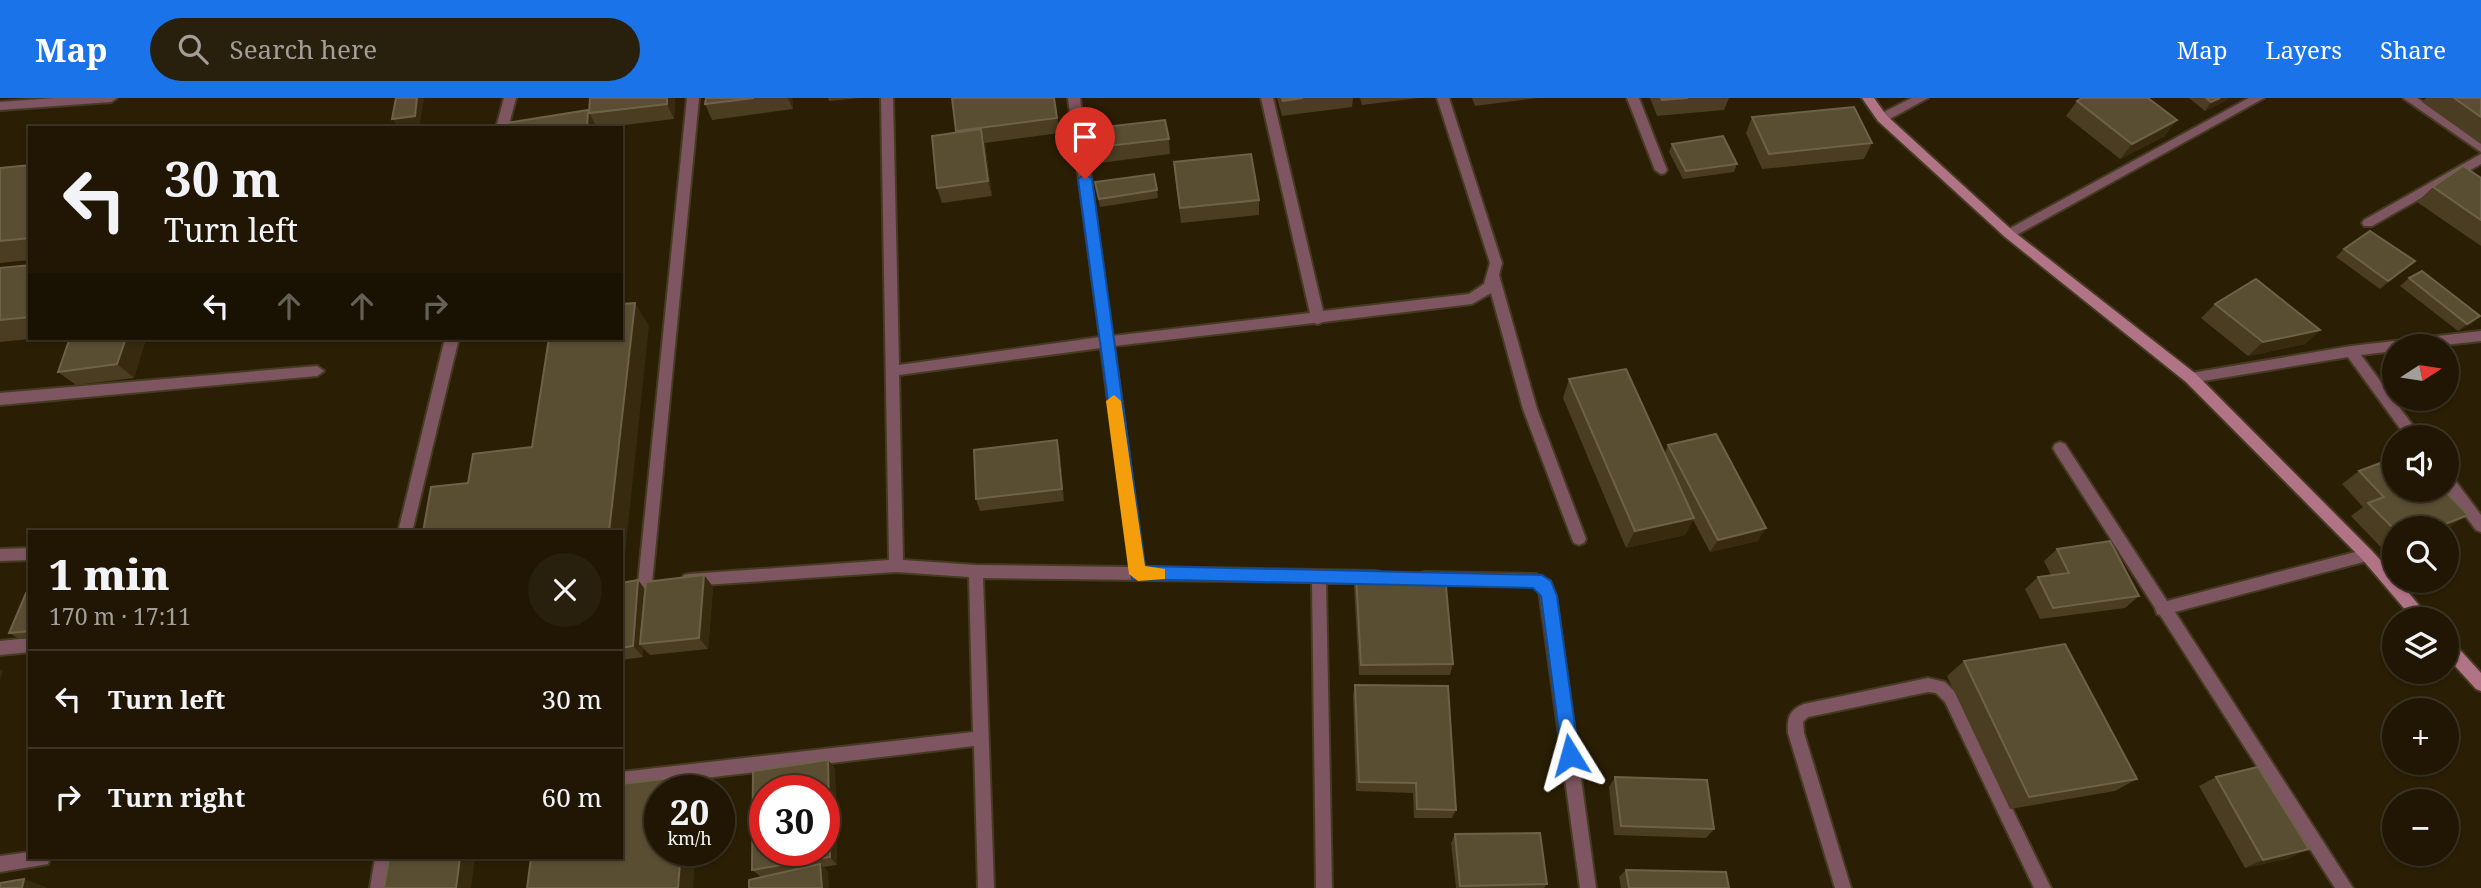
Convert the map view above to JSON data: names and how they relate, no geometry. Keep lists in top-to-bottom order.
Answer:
{
  "north": "right",
  "page": {
    "header": "Map",
    "search": "Search here",
    "nav": ["Map", "Layers", "Share"],
    "turn": ["30 m", "Turn left"],
    "map_buttons": ["+", "−"],
    "heading": ["1 min", "170 m · 17:11"],
    "list": [
      {
        "name": "Turn left",
        "value": "30 m"
      },
      {
        "name": "Turn right",
        "value": "60 m"
      }
    ],
    "speed": "20 km/h",
    "limit": "30"
  }
}
